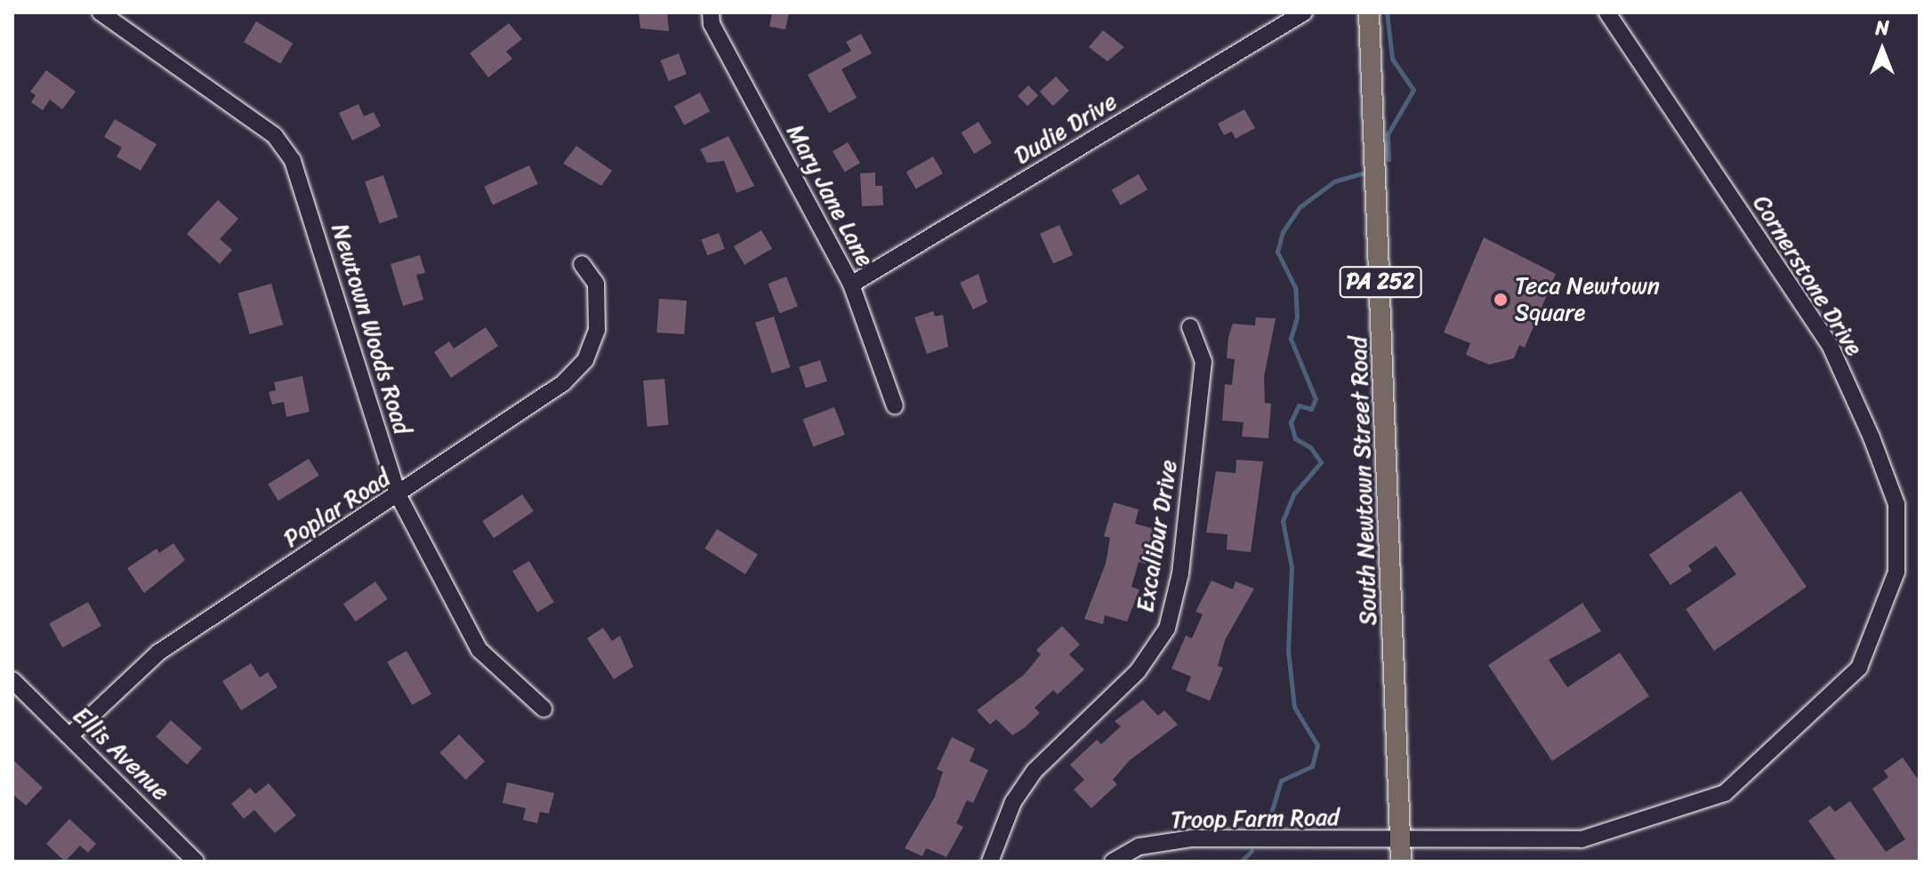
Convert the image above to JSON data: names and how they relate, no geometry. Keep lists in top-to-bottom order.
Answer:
{
  "streets": {
    "main road": ["PA 252", "South Newtown Street Road"],
    "street": [
      "Dudie Drive",
      "Mary Jane Lane",
      "Cornerstone Drive",
      "Newtown Woods Road",
      "Poplar Road",
      "Excalibur Drive",
      "Ellis Avenue",
      "Troop Farm Road"
    ]
  },
  "crossings": [
    ["Dudie Drive", "Mary Jane Lane"],
    ["Cornerstone Drive", "South Newtown Street Road"],
    ["Cornerstone Drive", "Troop Farm Road"],
    ["Newtown Woods Road", "Poplar Road"],
    ["South Newtown Street Road", "Troop Farm Road"],
    ["Poplar Road", "Ellis Avenue"]
  ],
  "places": ["Teca Newtown Square"],
  "north": "top"
}
